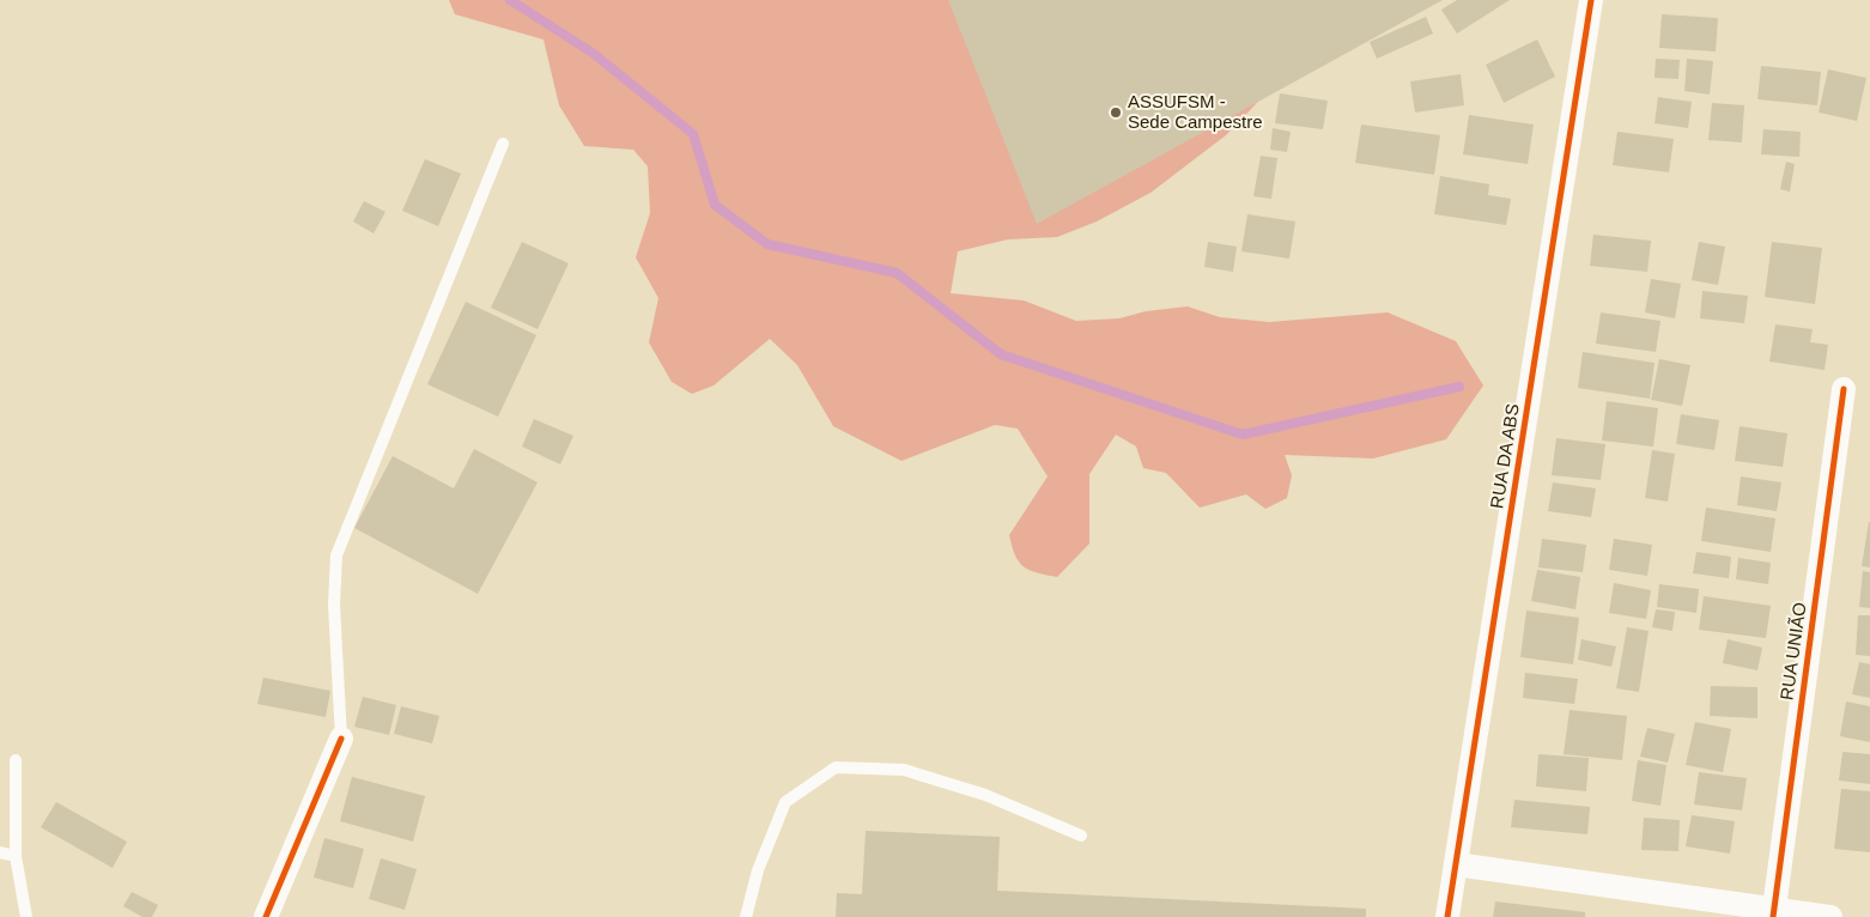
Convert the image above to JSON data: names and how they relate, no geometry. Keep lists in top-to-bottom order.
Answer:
{
  "streets": {
    "street": ["RUA DA ABS", "RUA UNIÃO"]
  },
  "places": ["ASSUFSM - Sede Campestre"]
}
